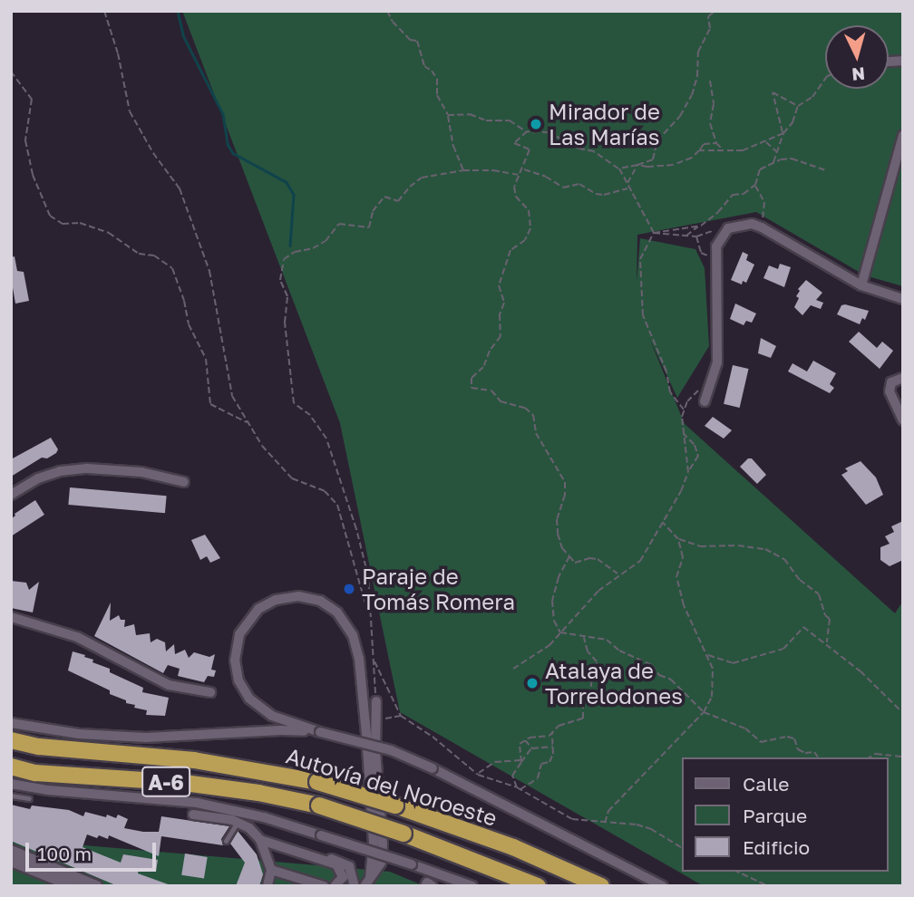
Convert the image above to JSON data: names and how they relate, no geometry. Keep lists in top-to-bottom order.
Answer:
{
  "streets": {
    "highway": ["A-6", "Autovía del Noroeste"]
  },
  "places": ["Mirador de Las Marías", "Paraje de Tomás Romera", "Atalaya de Torrelodones"],
  "legend": ["Calle", "Parque", "Edificio"],
  "scale_bar": "100 m",
  "north": "bottom"
}
